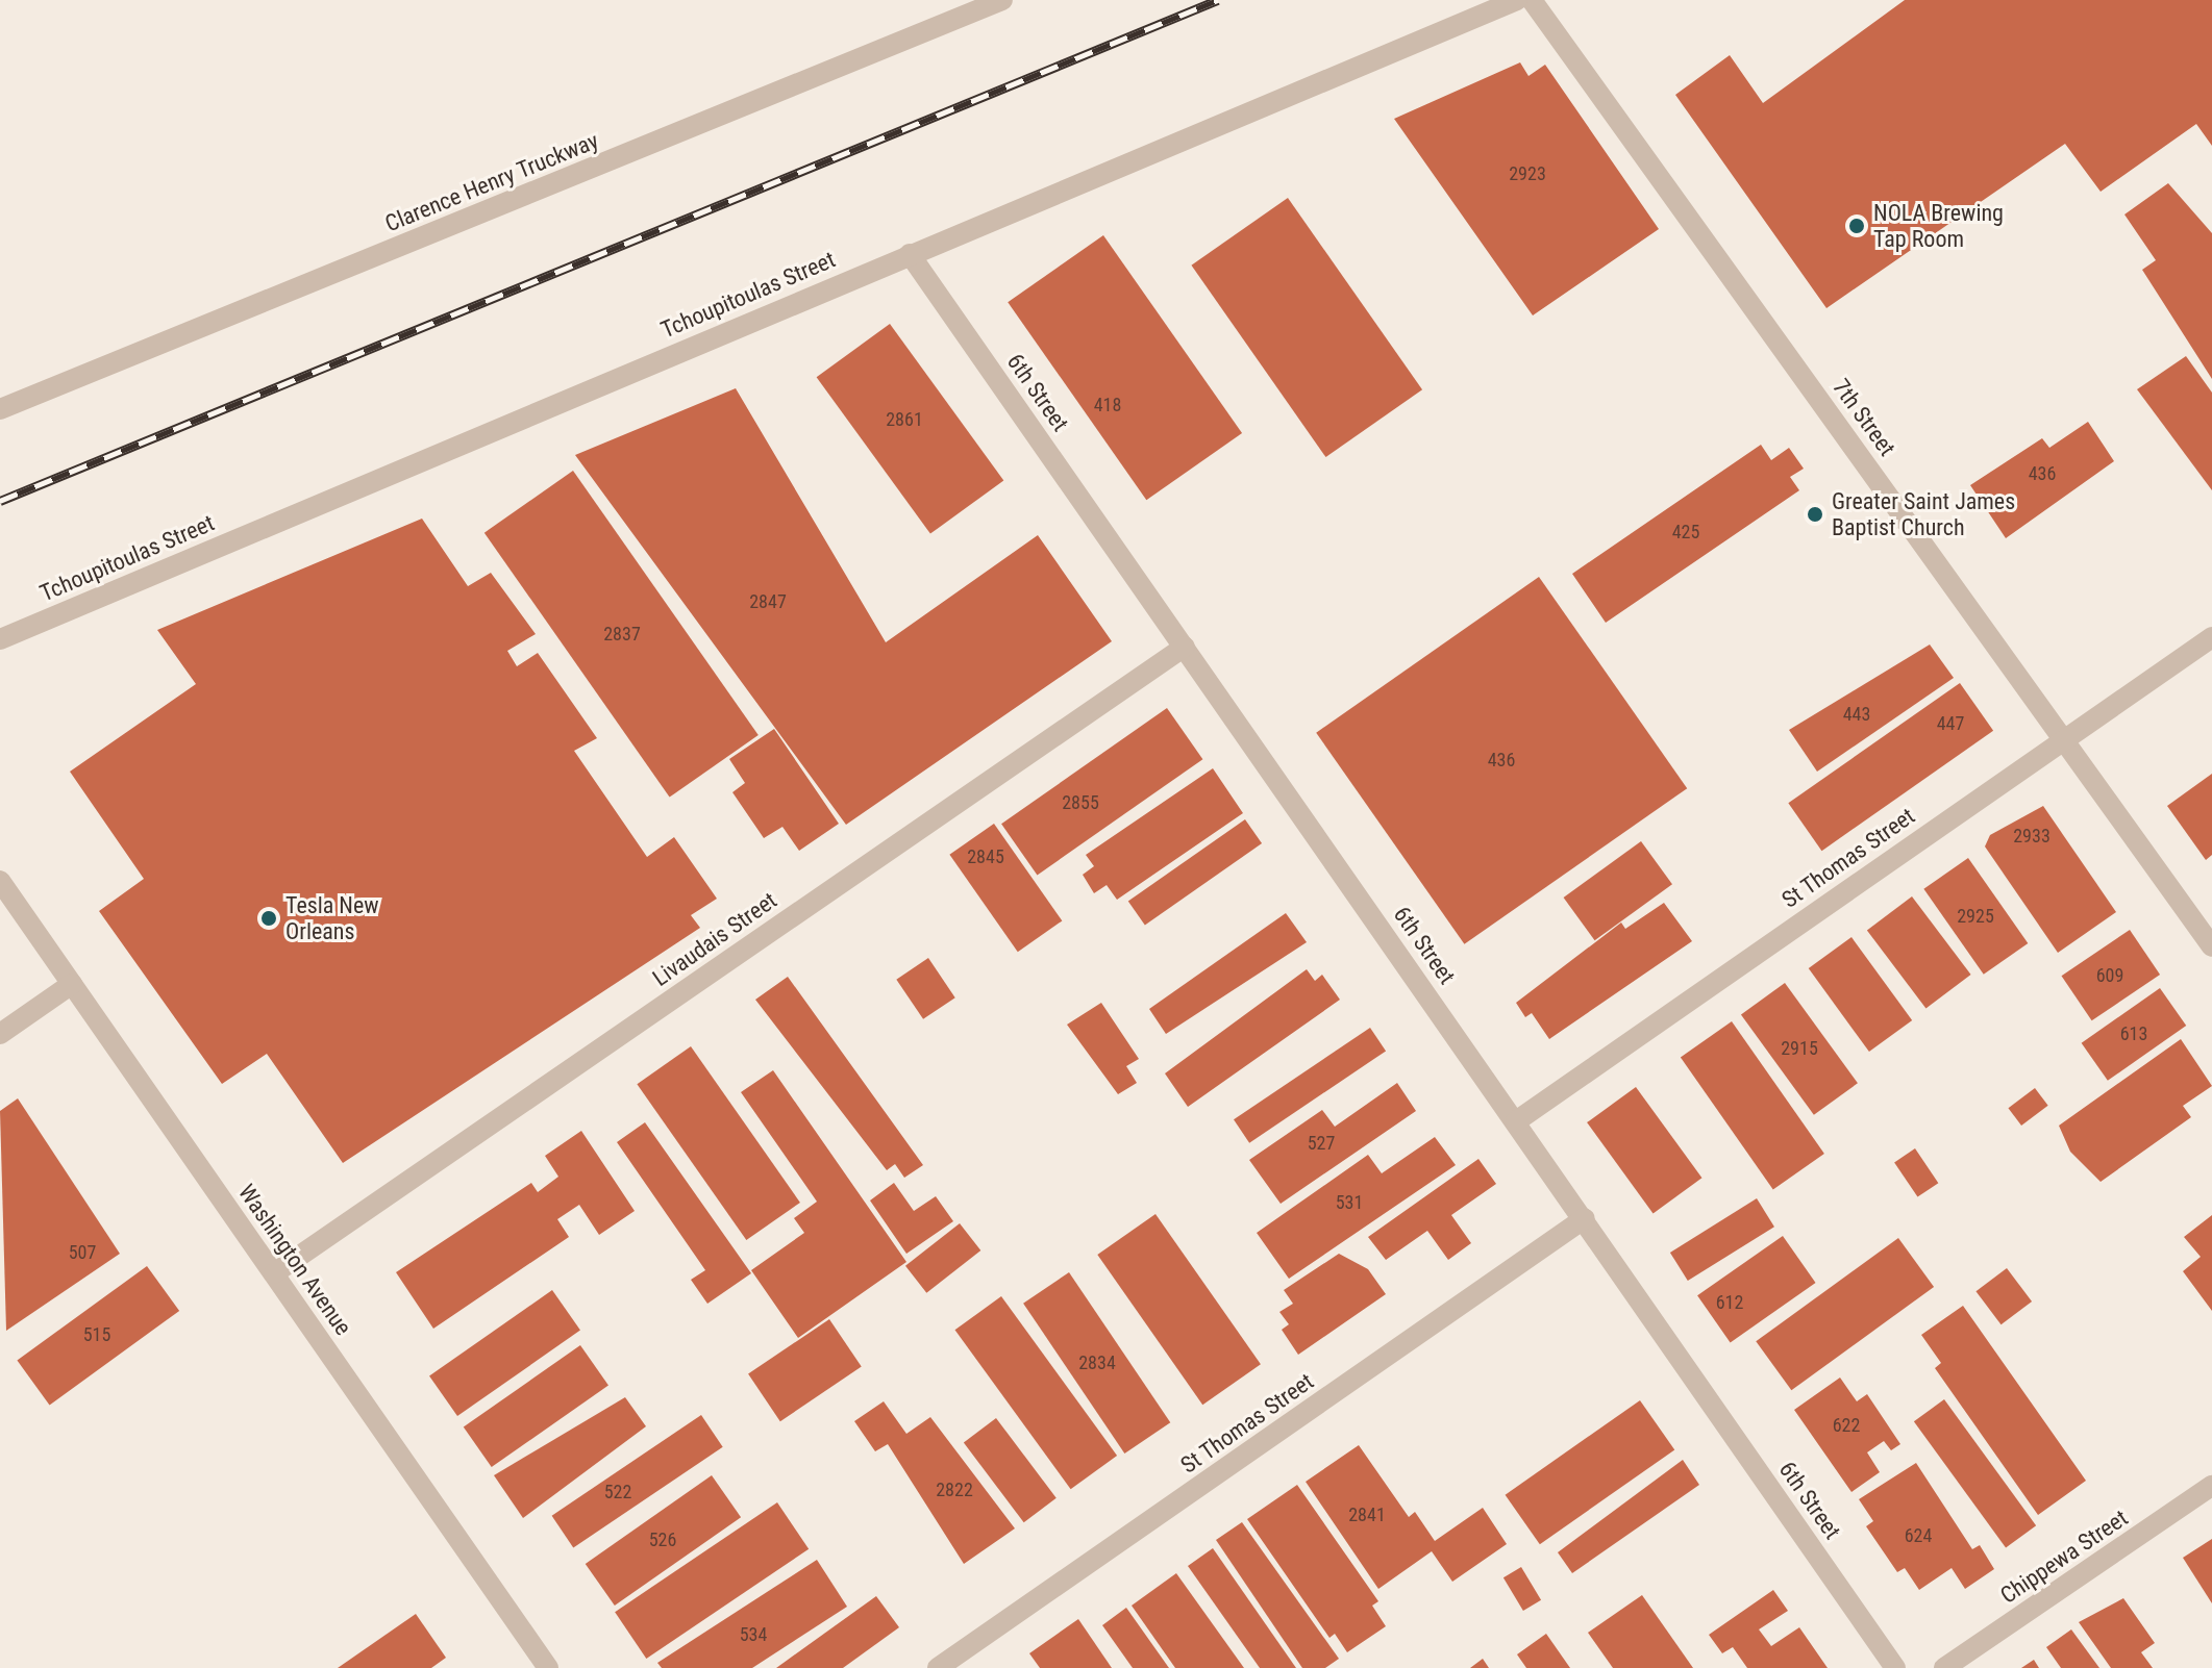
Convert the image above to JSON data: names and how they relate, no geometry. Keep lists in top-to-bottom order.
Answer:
{
  "streets": {
    "street": [
      "Clarence Henry Truckway",
      "Tchoupitoulas Street",
      "6th Street",
      "7th Street",
      "St Thomas Street",
      "Livaudais Street",
      "Washington Avenue",
      "Chippewa Street"
    ]
  },
  "crossings": [
    ["Tchoupitoulas Street", "6th Street"],
    ["6th Street", "St Thomas Street"],
    ["6th Street", "Livaudais Street"],
    ["7th Street", "St Thomas Street"],
    ["Livaudais Street", "Washington Avenue"]
  ],
  "places": ["NOLA Brewing Tap Room", "Greater Saint James Baptist Church", "Tesla New Orleans"],
  "house_numbers": [
    "2923",
    "418",
    "2861",
    "436",
    "425",
    "2847",
    "2837",
    "443",
    "447",
    "436",
    "2855",
    "2933",
    "2845",
    "2925",
    "609",
    "613",
    "2915",
    "527",
    "531",
    "507",
    "612",
    "515",
    "2834",
    "622",
    "2822",
    "522",
    "2841",
    "624",
    "526",
    "534"
  ]
}
